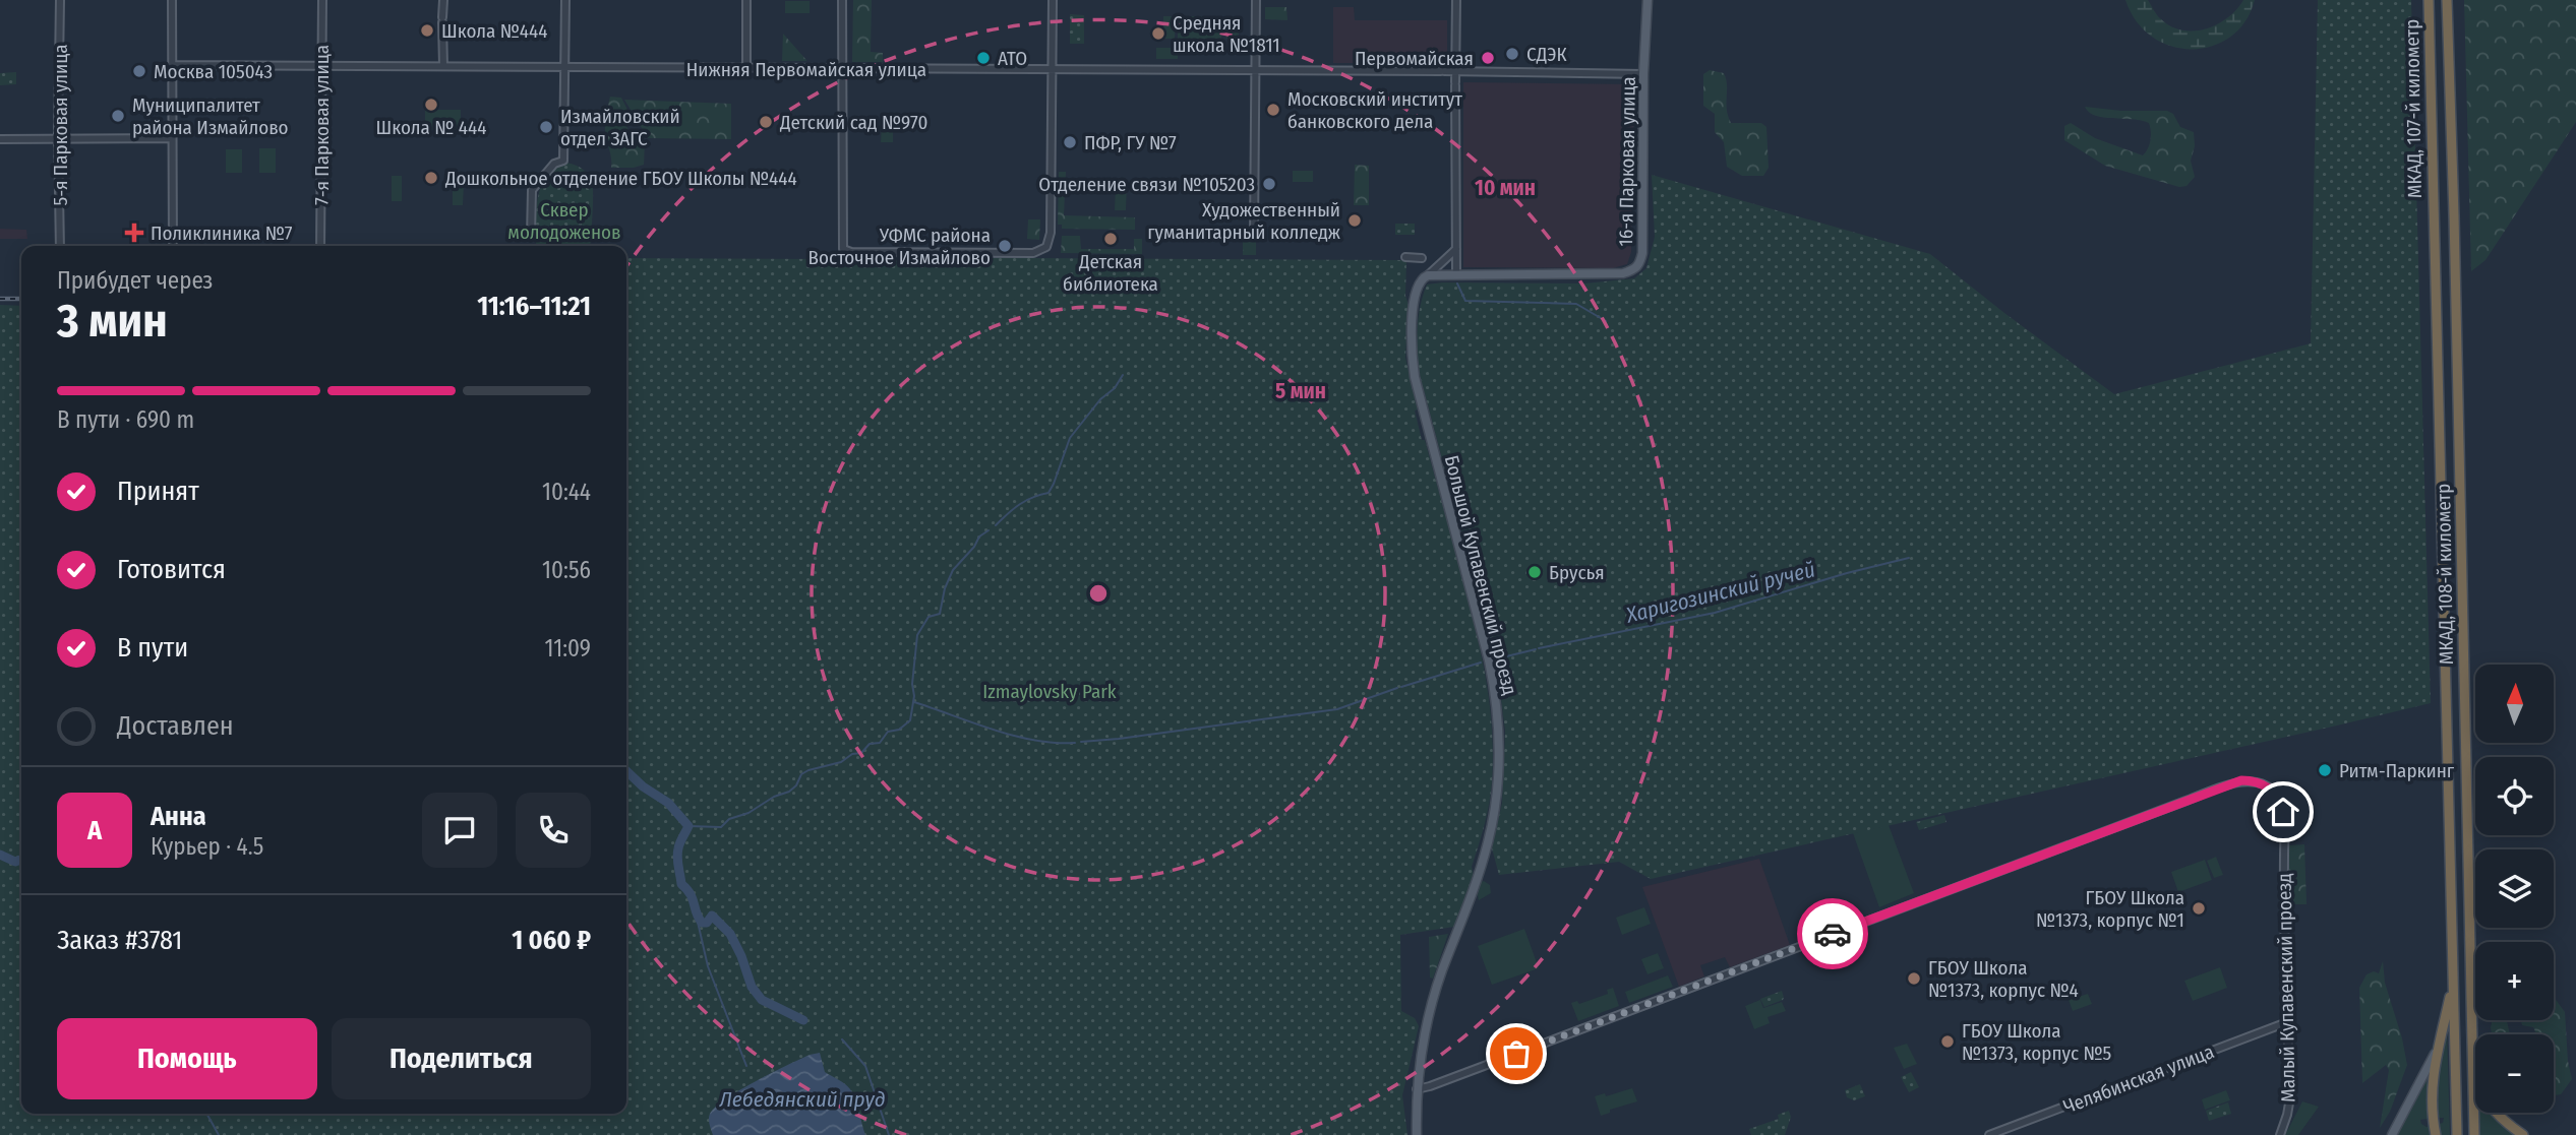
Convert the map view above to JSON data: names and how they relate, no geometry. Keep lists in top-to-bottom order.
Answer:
{
  "streets": {
    "highway": ["МКАД, 107-й километр", "МКАД, 108-й километр"],
    "main road": ["16-я Парковая улица", "Большой Купавенский проезд"],
    "street": [
      "Нижняя Первомайская улица",
      "5-я Парковая улица",
      "7-я Парковая улица",
      "Малый Купавенский проезд",
      "Челябинская улица"
    ]
  },
  "crossings": [
    ["Нижняя Первомайская улица", "7-я Парковая улица"],
    ["Нижняя Первомайская улица", "16-я Парковая улица"],
    ["МКАД, 107-й километр", "МКАД, 108-й километр"],
    ["Большой Купавенский проезд", "Малый Купавенский проезд"],
    ["Малый Купавенский проезд", "Челябинская улица"]
  ],
  "water": ["Харигозинский ручей", "Лебедянский пруд"],
  "parks": ["Сквер молодоженов", "Izmaylovsky Park"],
  "places": {
    "other": [
      "Школа №444",
      "Средняя школа №1811",
      "СДЭК",
      "АТО",
      "Первомайская",
      "Москва 105043",
      "Школа № 444",
      "Московский институт банковского дела",
      "Муниципалитет района Измайлово",
      "Детский сад №970",
      "Измайловский отдел ЗАГС",
      "ПФР, ГУ №7",
      "Дошкольное отделение ГБОУ Школы №444",
      "Отделение связи №105203",
      "Художественный гуманитарный колледж",
      "Детская библиотека",
      "УФМС района Восточное Измайлово",
      "Брусья",
      "Ритм-Паркинг",
      "ГБОУ Школа №1373, корпус №1",
      "ГБОУ Школа №1373, корпус №4",
      "ГБОУ Школа №1373, корпус №5"
    ],
    "health": ["Поликлиника №7"]
  },
  "north": "top",
  "page": {
    "heading": ["3 мин", "Прибудет через", "11:16–11:21"],
    "panel": [
      "Анна",
      "Курьер · 4.5",
      "Заказ #3781",
      "1 060 ₽"
    ],
    "bar": "В пути · 690 m",
    "list": [
      ["Принят", "10:44"],
      ["Готовится", "10:56"],
      ["В пути", "11:09"],
      "Доставлен"
    ],
    "map_buttons": ["+", "−"],
    "round": "А",
    "buttons": ["Помощь", "Поделиться"]
  },
  "rings": ["10 мин", "5 мин"]
}
